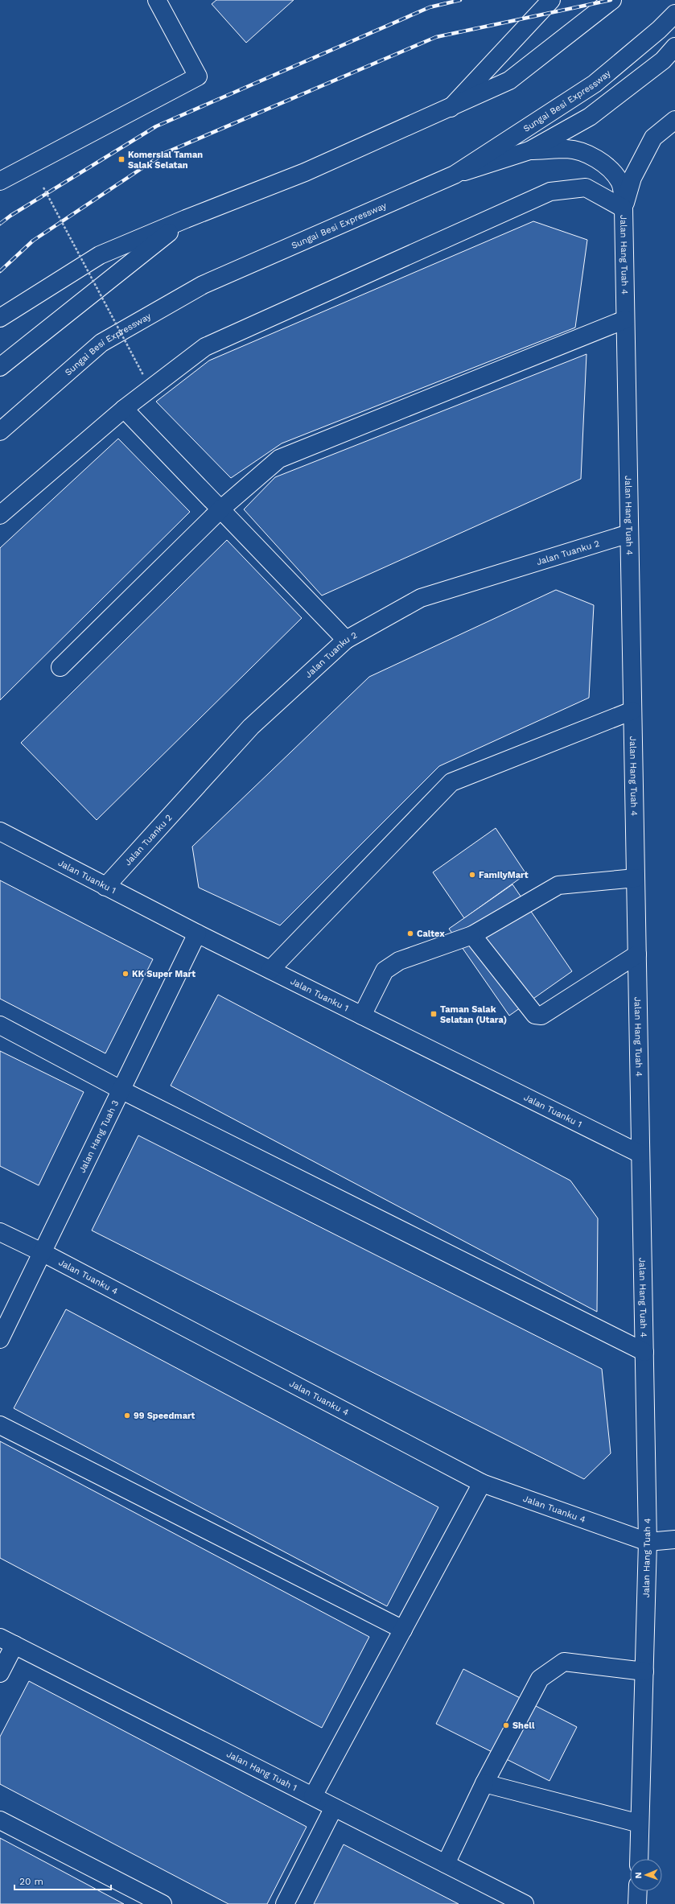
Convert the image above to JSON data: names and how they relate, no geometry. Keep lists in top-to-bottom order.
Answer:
{
  "streets": {
    "main road": [
      "Sungai Besi Expressway",
      "Jalan Hang Tuah 4",
      "Jalan Tuanku 2",
      "Jalan Tuanku 1",
      "Jalan Hang Tuah 3",
      "Jalan Tuanku 4",
      "Jalan Hang Tuah 1"
    ]
  },
  "crossings": [
    ["Jalan Hang Tuah 4", "Jalan Tuanku 2"],
    ["Jalan Hang Tuah 4", "Jalan Tuanku 1"],
    ["Jalan Hang Tuah 4", "Jalan Tuanku 4"],
    ["Jalan Tuanku 2", "Jalan Tuanku 1"],
    ["Jalan Tuanku 1", "Jalan Hang Tuah 3"],
    ["Jalan Hang Tuah 3", "Jalan Tuanku 4"]
  ],
  "places": {
    "transit": ["Komersial Taman Salak Selatan", "Taman Salak Selatan (Utara)"],
    "other": [
      "FamilyMart",
      "Caltex",
      "KK Super Mart",
      "99 Speedmart",
      "Shell"
    ]
  },
  "scale_bar": "20 m",
  "north": "left"
}
